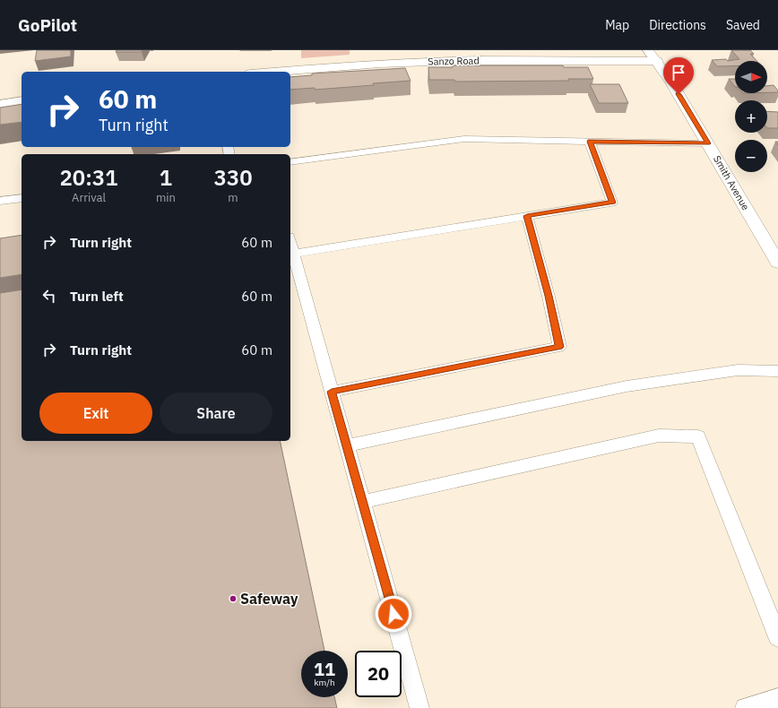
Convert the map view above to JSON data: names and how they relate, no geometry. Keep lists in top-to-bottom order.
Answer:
{
  "streets": {
    "street": ["Sanzo Road", "Smith Avenue"]
  },
  "crossings": [
    ["Sanzo Road", "Smith Avenue"]
  ],
  "places": ["Safeway"],
  "north": "right",
  "page": {
    "header": "GoPilot",
    "nav": ["Map", "Directions", "Saved"],
    "map_buttons": ["+", "−"],
    "turn": ["60 m", "Turn right"],
    "eta": [
      "20:31",
      "Arrival",
      "1",
      "min",
      "330",
      "m"
    ],
    "list": [
      {
        "name": "Turn right",
        "value": "60 m"
      },
      {
        "name": "Turn left",
        "value": "60 m"
      },
      {
        "name": "Turn right",
        "value": "60 m"
      }
    ],
    "buttons": ["Exit", "Share"],
    "speed": "11 km/h",
    "limit": "20"
  }
}
